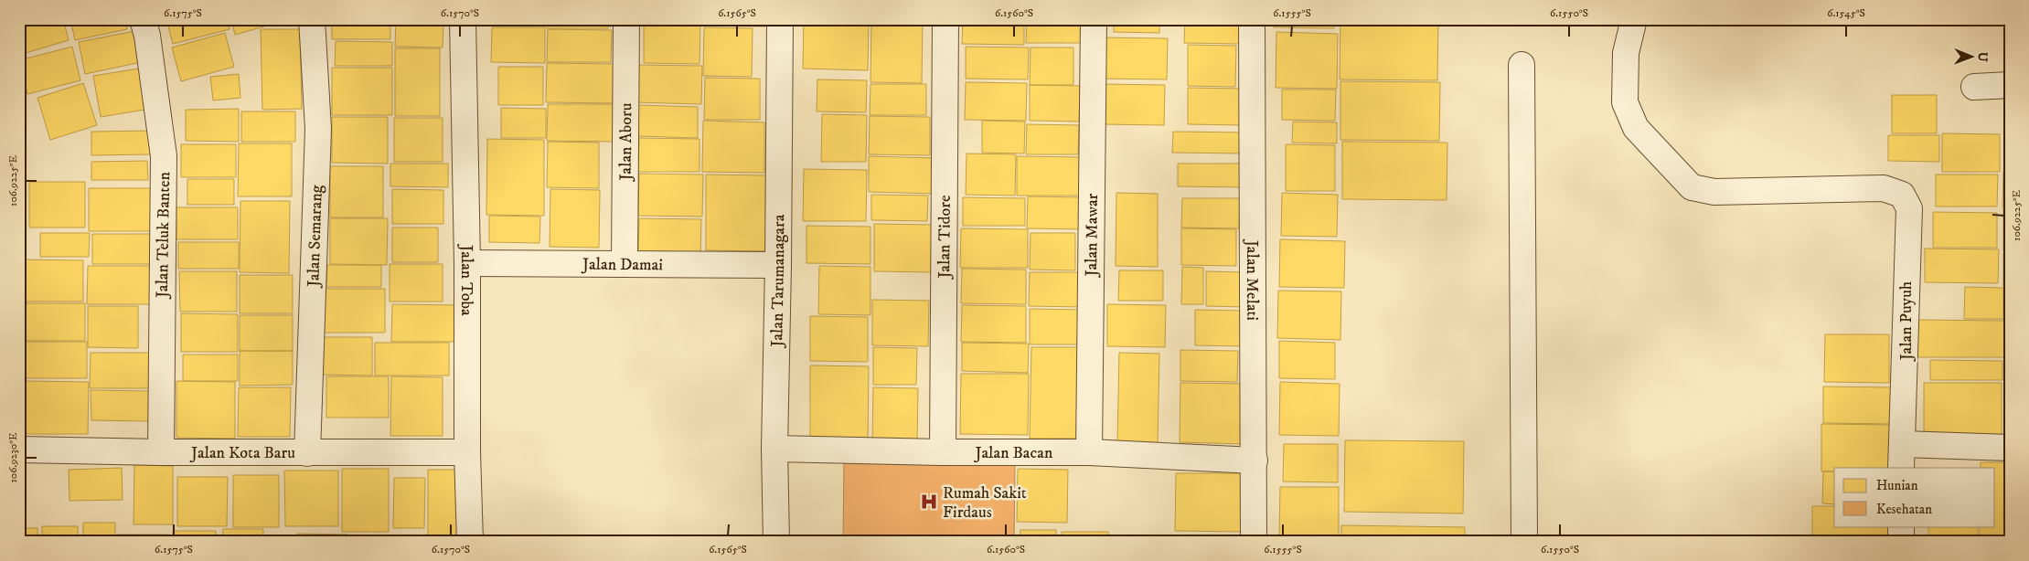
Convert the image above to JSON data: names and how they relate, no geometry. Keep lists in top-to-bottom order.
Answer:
{
  "streets": {
    "street": [
      "Jalan Aboru",
      "Jalan Teluk Banten",
      "Jalan Semarang",
      "Jalan Tidore",
      "Jalan Mawar",
      "Jalan Damai",
      "Jalan Toba",
      "Jalan Tarumanagara",
      "Jalan Melati",
      "Jalan Puyuh",
      "Jalan Kota Baru",
      "Jalan Bacan"
    ]
  },
  "crossings": [
    ["Jalan Aboru", "Jalan Damai"],
    ["Jalan Teluk Banten", "Jalan Kota Baru"],
    ["Jalan Semarang", "Jalan Kota Baru"],
    ["Jalan Tidore", "Jalan Bacan"],
    ["Jalan Mawar", "Jalan Bacan"],
    ["Jalan Damai", "Jalan Toba"],
    ["Jalan Damai", "Jalan Tarumanagara"],
    ["Jalan Toba", "Jalan Kota Baru"],
    ["Jalan Tarumanagara", "Jalan Bacan"],
    ["Jalan Melati", "Jalan Bacan"]
  ],
  "places": {
    "hospital": ["Rumah Sakit Firdaus"]
  },
  "legend": ["Hunian", "Kesehatan"],
  "north": "right",
  "coordinates": [
    "6.1575°S",
    "6.1570°S",
    "6.1565°S",
    "6.1560°S",
    "6.1555°S",
    "6.1550°S",
    "6.1545°S",
    "106.9225°E",
    "106.9230°E"
  ]
}
